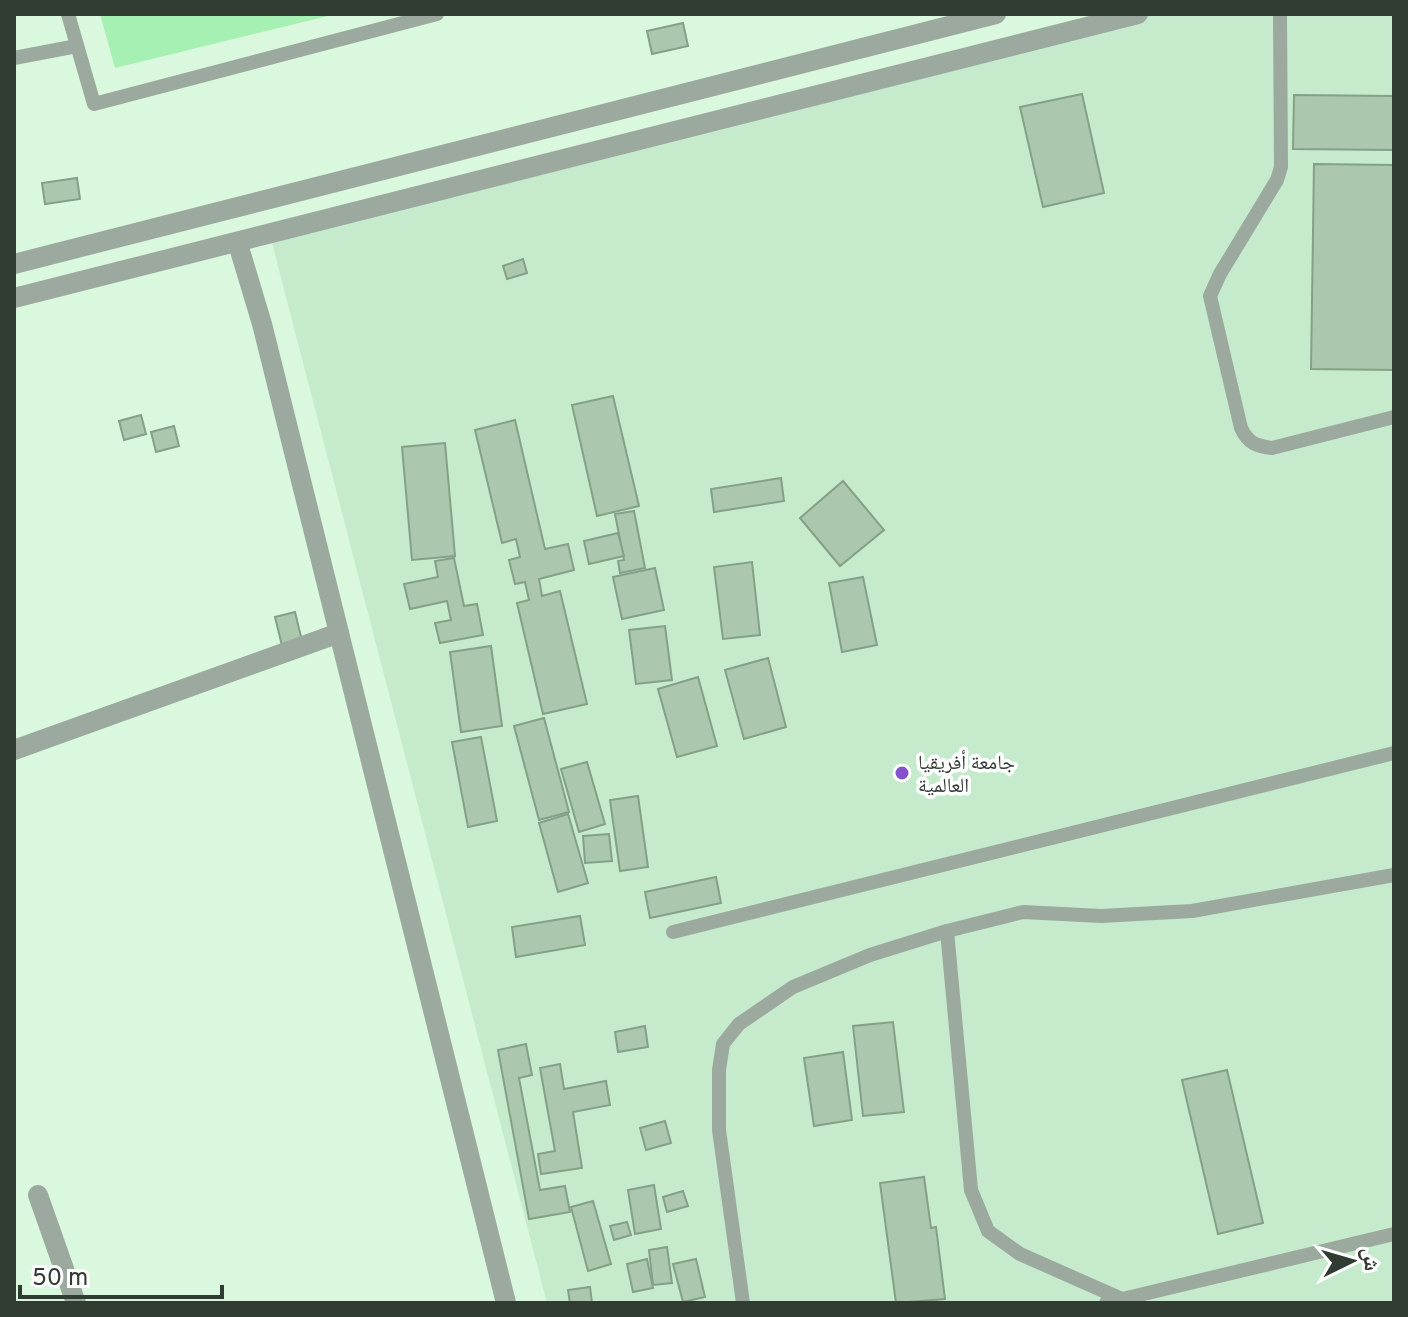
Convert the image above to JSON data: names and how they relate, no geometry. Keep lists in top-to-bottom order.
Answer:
{
  "places": ["جامعة أفريقيا العالمية"],
  "scale_bar": "50 m",
  "north": "right"
}
